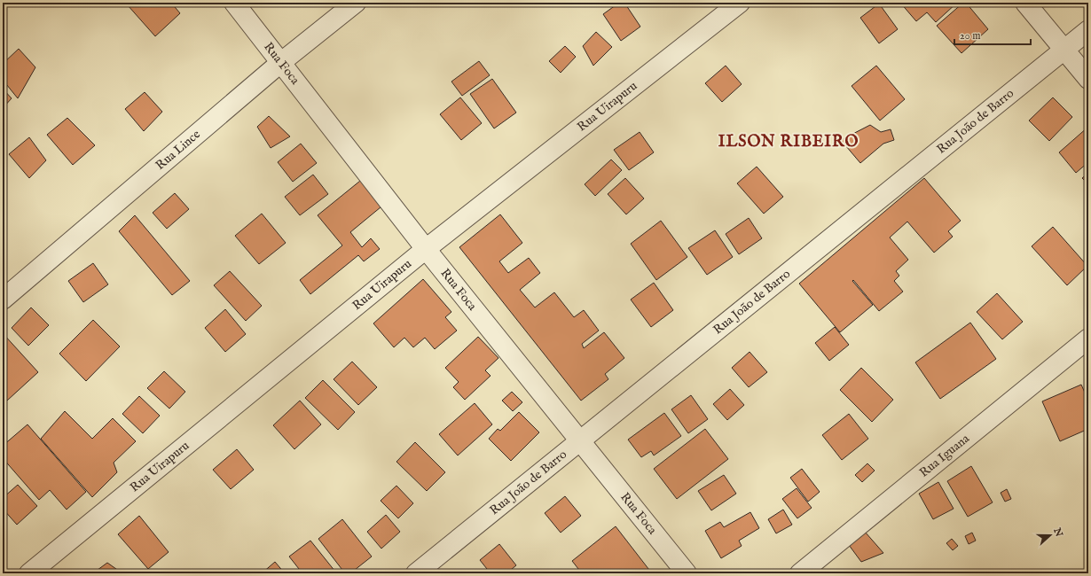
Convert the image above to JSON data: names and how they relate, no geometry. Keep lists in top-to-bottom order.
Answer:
{
  "streets": {
    "street": [
      "Rua Foca",
      "Rua Uirapuru",
      "Rua João de Barro",
      "Rua Lince",
      "Rua Iguana"
    ]
  },
  "crossings": [
    ["Rua Foca", "Rua Uirapuru"],
    ["Rua Foca", "Rua João de Barro"],
    ["Rua Foca", "Rua Lince"]
  ],
  "districts": ["ILSON RIBEIRO"],
  "scale_bar": "20 m",
  "north": "right"
}
